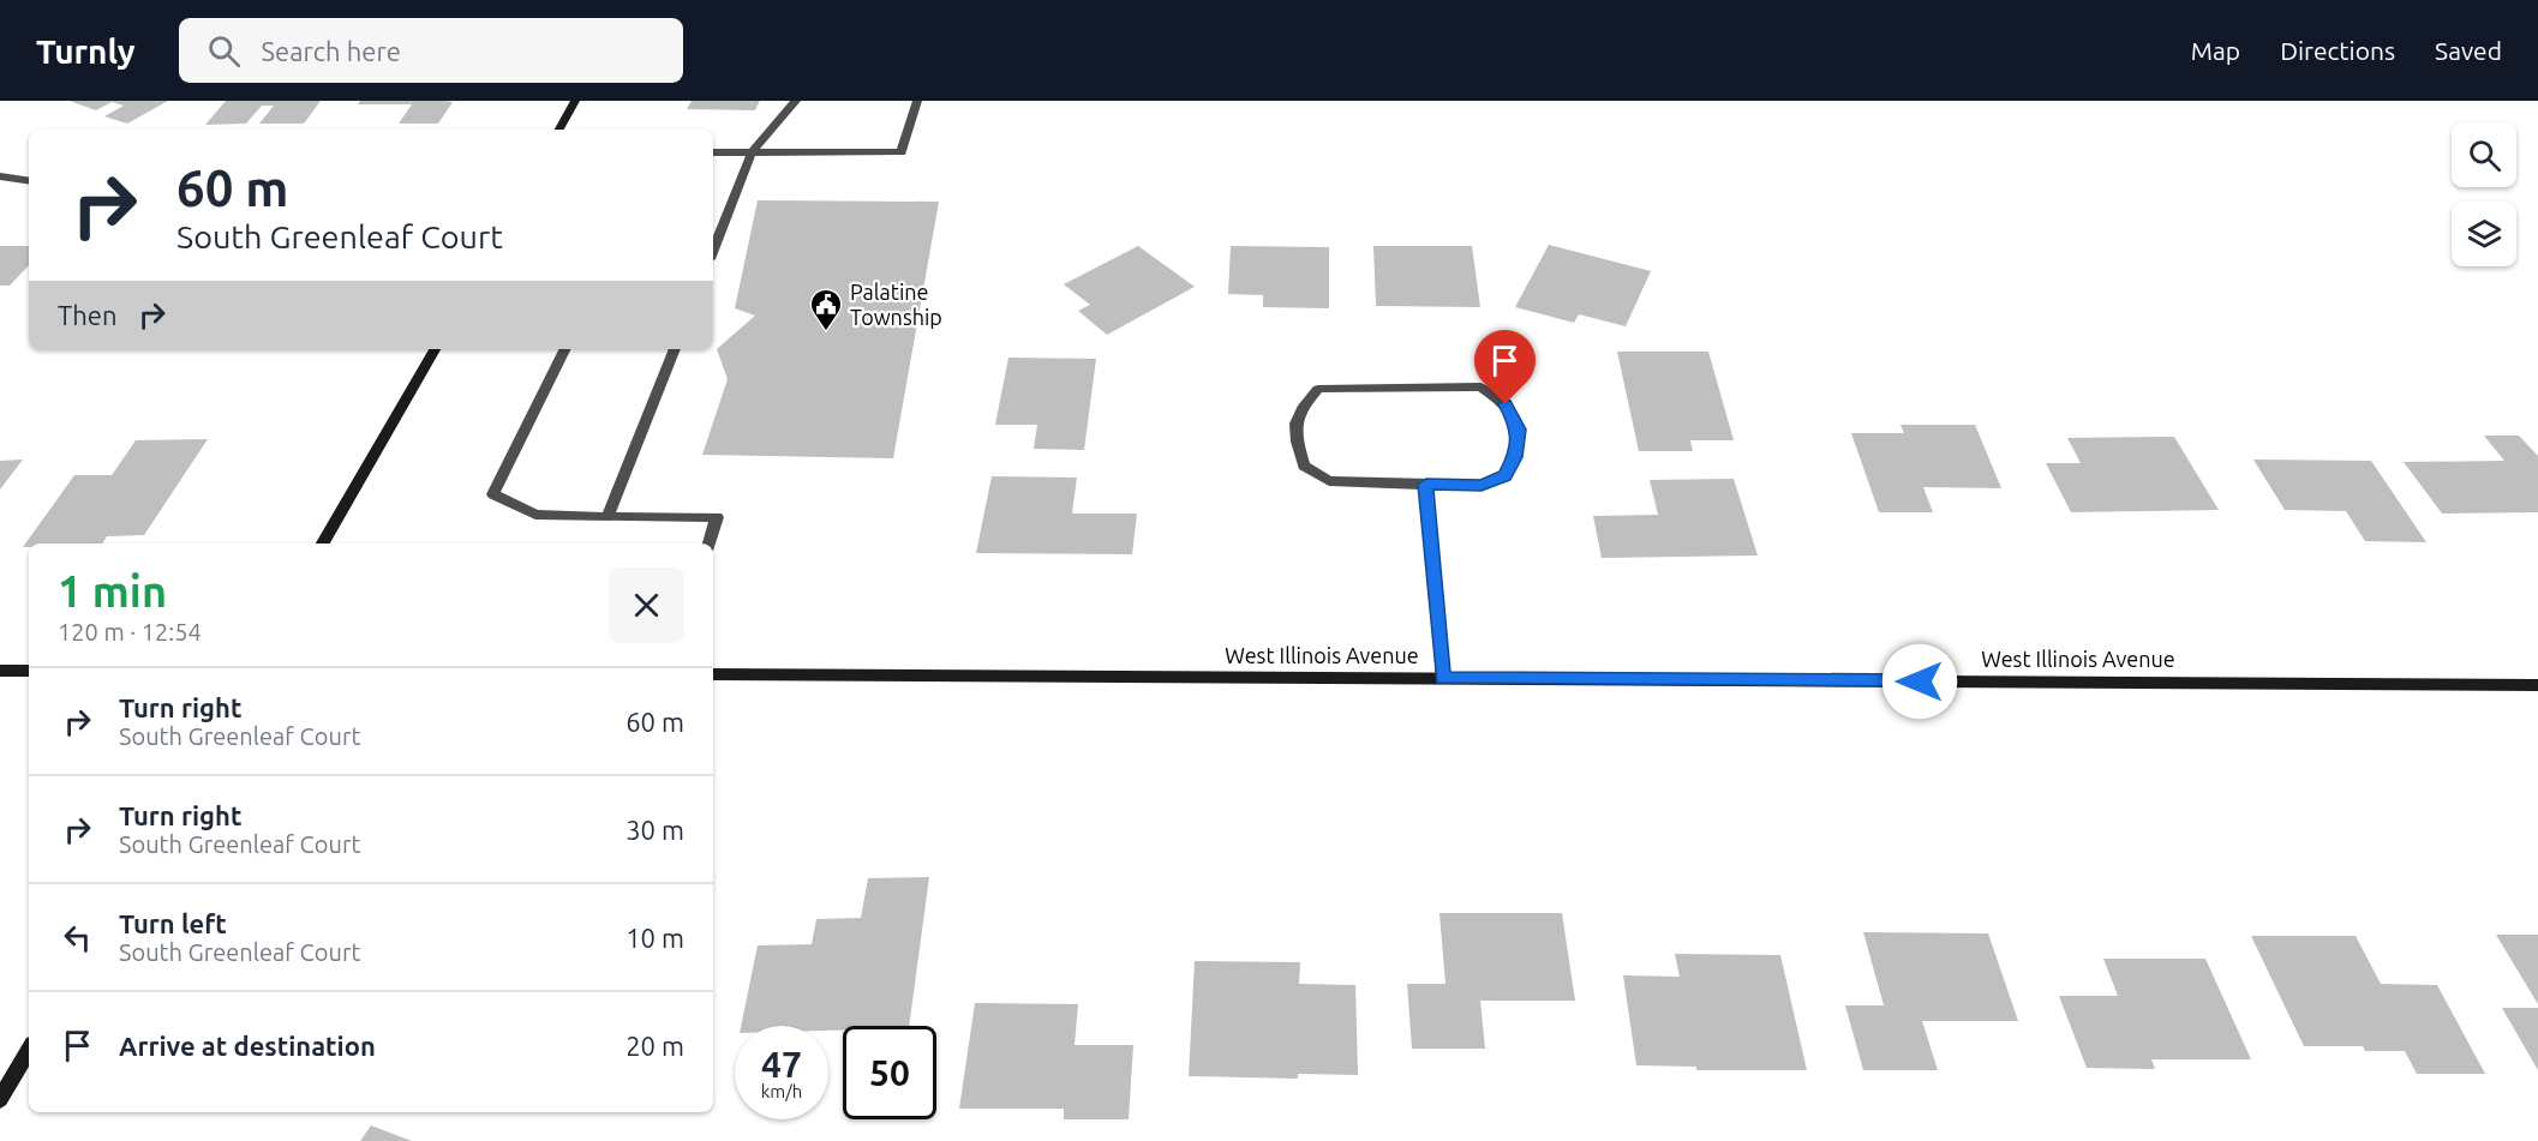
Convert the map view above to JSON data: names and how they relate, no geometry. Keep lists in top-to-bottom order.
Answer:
{
  "streets": {
    "main road": ["West Illinois Avenue"]
  },
  "places": {
    "public building": ["Palatine Township"]
  },
  "page": {
    "header": "Turnly",
    "search": "Search here",
    "nav": ["Map", "Directions", "Saved"],
    "turn": ["60 m", "South Greenleaf Court"],
    "then": "Then",
    "heading": ["1 min", "120 m · 12:54"],
    "list": [
      {
        "name": "Turn right",
        "note": "South Greenleaf Court",
        "value": "60 m"
      },
      {
        "name": "Turn right",
        "note": "South Greenleaf Court",
        "value": "30 m"
      },
      {
        "name": "Turn left",
        "note": "South Greenleaf Court",
        "value": "10 m"
      },
      {
        "name": "Arrive at destination",
        "value": "20 m"
      }
    ],
    "speed": "47 km/h",
    "limit": "50"
  }
}
